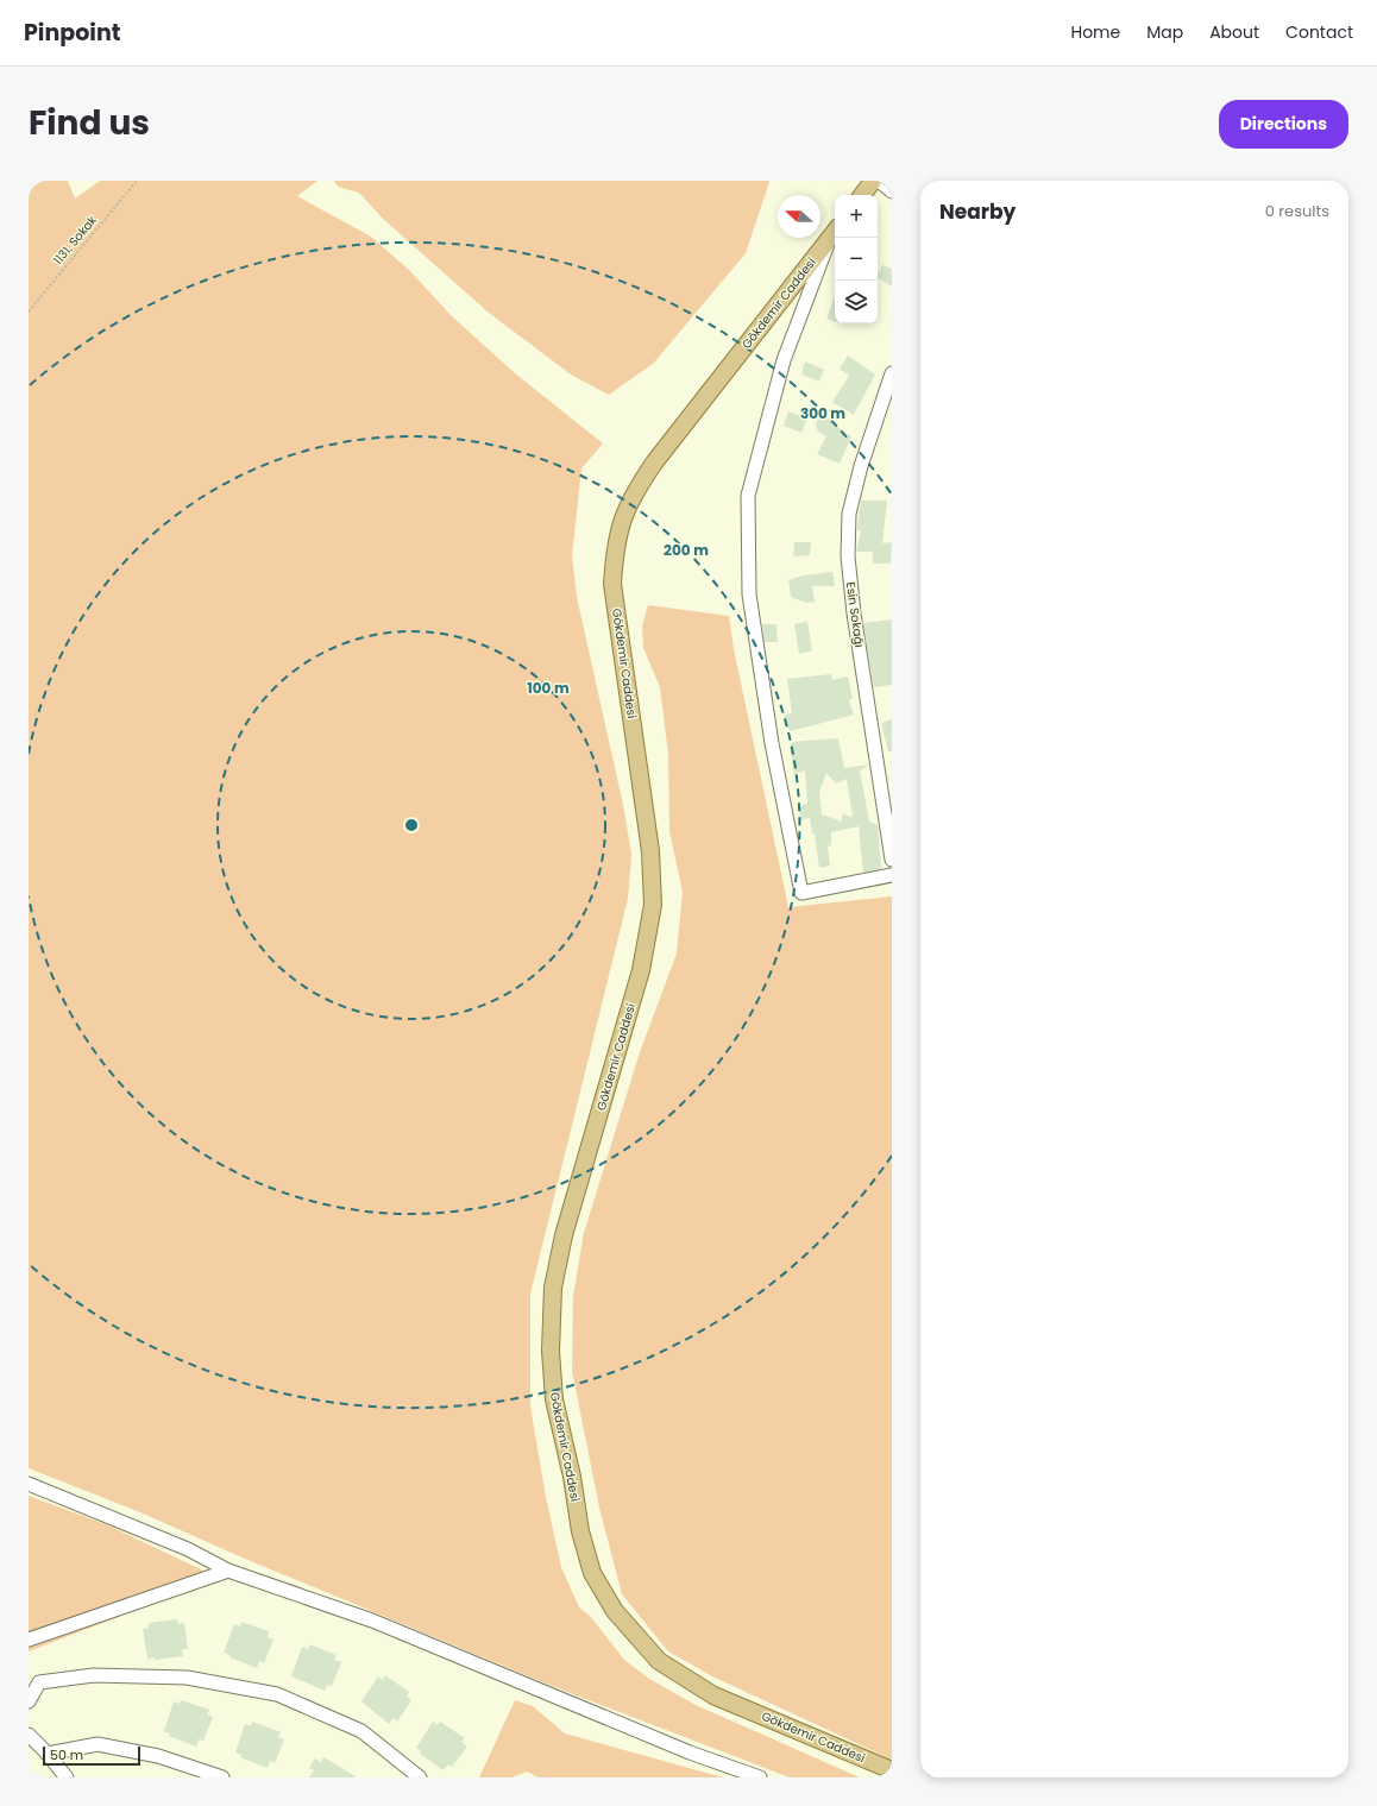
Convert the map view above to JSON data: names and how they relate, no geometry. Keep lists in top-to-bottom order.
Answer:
{
  "streets": {
    "main road": ["Gökdemir Caddesi"],
    "street": ["Esin Sokağı"],
    "path": ["1131. Sokak"]
  },
  "scale_bar": "50 m",
  "north": "left",
  "page": {
    "header": "Pinpoint",
    "nav": [
      "Home",
      "Map",
      "About",
      "Contact"
    ],
    "title": "Find us",
    "buttons": "Directions",
    "heading": ["Nearby", "0 results"],
    "map_buttons": ["+", "−"],
    "scale": "50 m"
  },
  "rings": ["300 m", "200 m", "100 m"]
}
